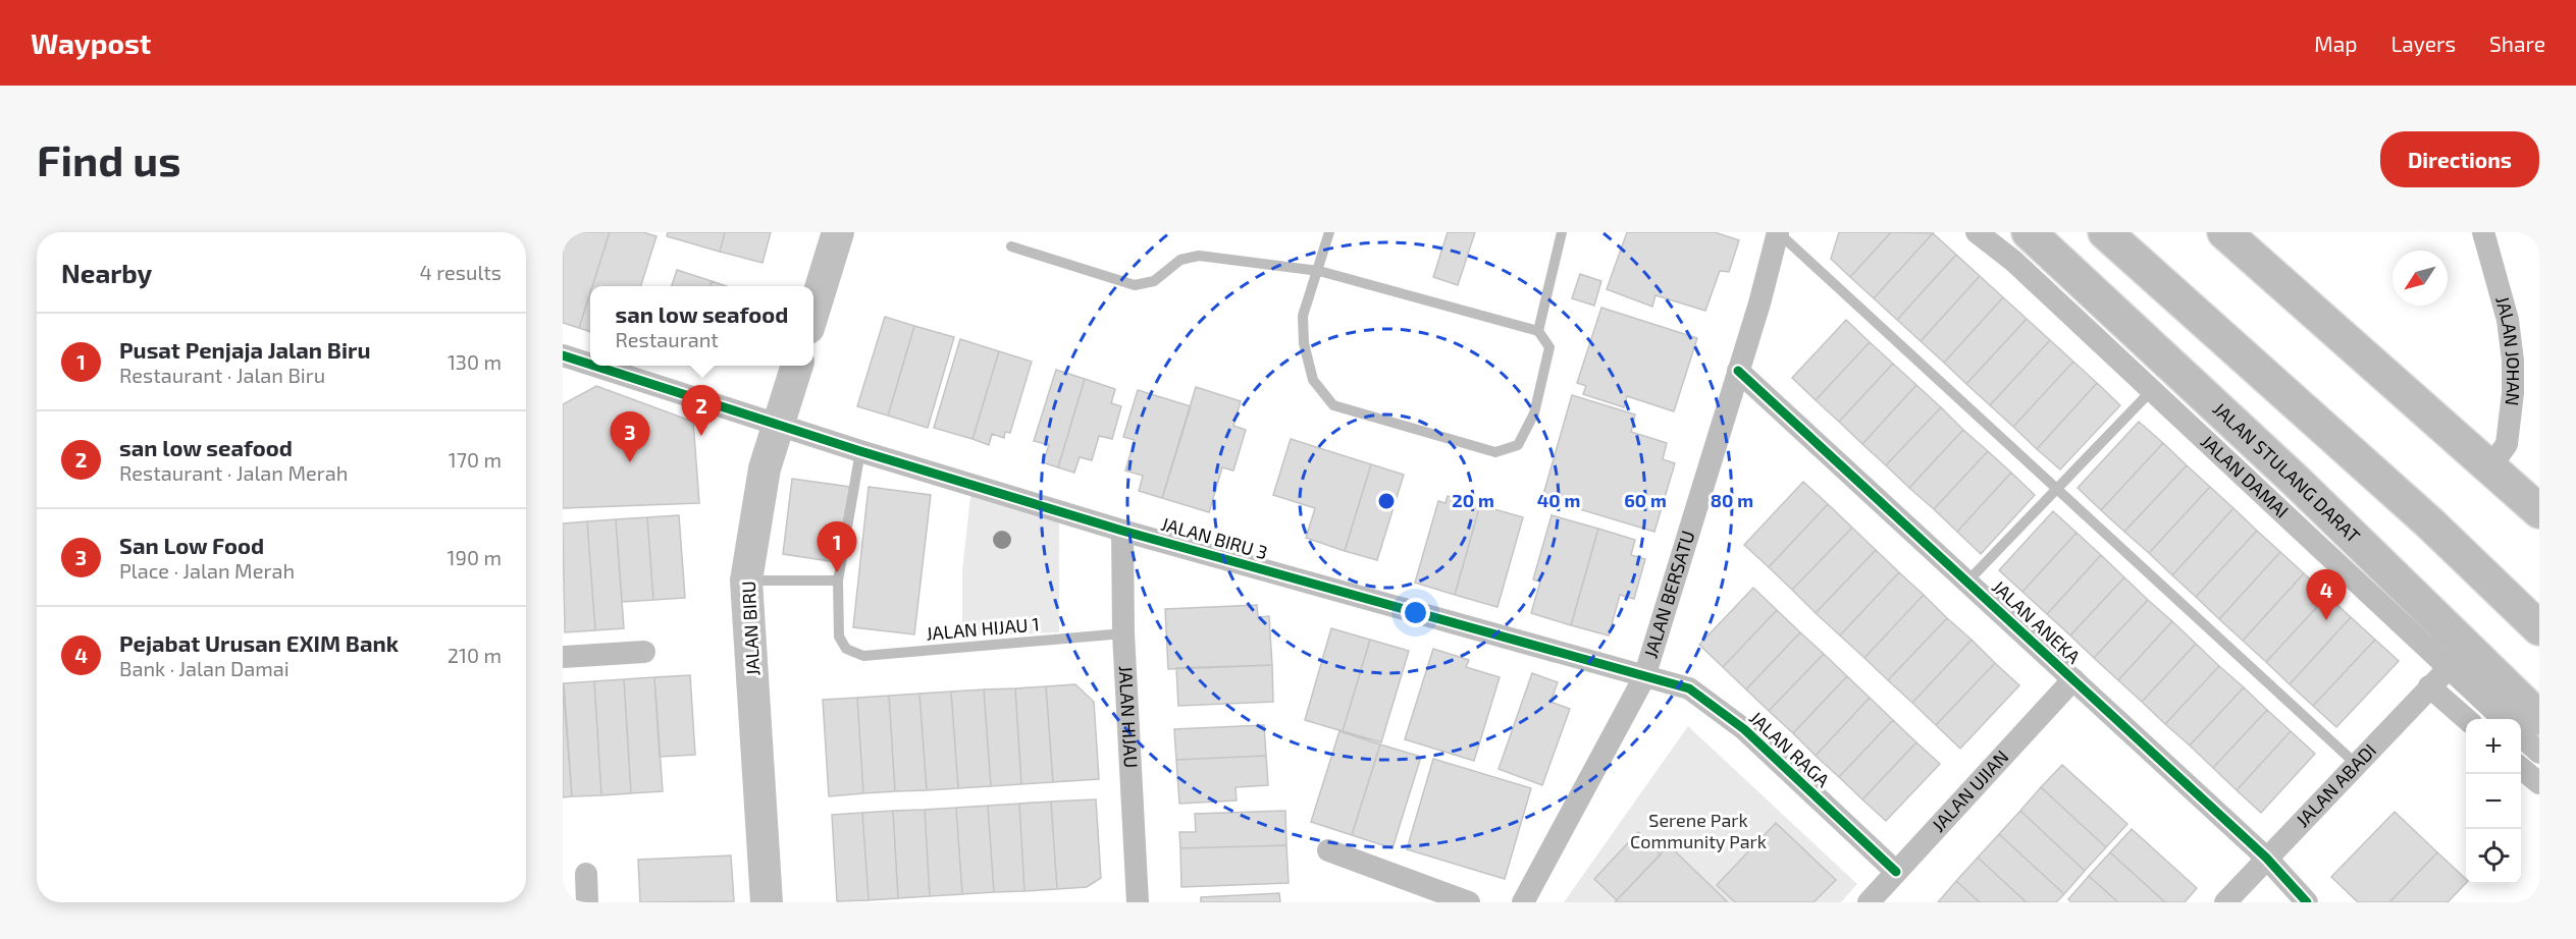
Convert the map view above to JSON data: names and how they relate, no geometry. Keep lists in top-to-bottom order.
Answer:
{
  "streets": {
    "main road": ["JALAN STULANG DARAT"],
    "street": [
      "JALAN JOHAN",
      "JALAN DAMAI",
      "JALAN BIRU 3",
      "JALAN BERSATU",
      "JALAN ANEKA",
      "JALAN BIRU",
      "JALAN HIJAU",
      "JALAN RAGA",
      "JALAN ABADI",
      "JALAN UJIAN"
    ],
    "lane": ["JALAN HIJAU 1"]
  },
  "crossings": [
    ["JALAN DAMAI", "JALAN ABADI"],
    ["JALAN BIRU 3", "JALAN BERSATU"],
    ["JALAN BIRU 3", "JALAN BIRU"],
    ["JALAN BIRU 3", "JALAN HIJAU"],
    ["JALAN BIRU 3", "JALAN RAGA"],
    ["JALAN BERSATU", "JALAN ANEKA"],
    ["JALAN BERSATU", "JALAN RAGA"],
    ["JALAN ANEKA", "JALAN ABADI"],
    ["JALAN ANEKA", "JALAN UJIAN"],
    ["JALAN HIJAU 1", "JALAN HIJAU"],
    ["JALAN RAGA", "JALAN UJIAN"]
  ],
  "parks": ["Serene Park Community Park"],
  "north": "bottom left",
  "page": {
    "header": "Waypost",
    "nav": ["Map", "Layers", "Share"],
    "buttons": "Directions",
    "title": "Find us",
    "heading": ["Nearby", "4 results"],
    "popup": ["san low seafood", "Restaurant"],
    "list": [
      {
        "mark": "1",
        "name": "Pusat Penjaja Jalan Biru",
        "note": "Restaurant · Jalan Biru",
        "value": "130 m"
      },
      {
        "mark": "2",
        "name": "san low seafood",
        "note": "Restaurant · Jalan Merah",
        "value": "170 m"
      },
      {
        "mark": "3",
        "name": "San Low Food",
        "note": "Place · Jalan Merah",
        "value": "190 m"
      },
      {
        "mark": "4",
        "name": "Pejabat Urusan EXIM Bank",
        "note": "Bank · Jalan Damai",
        "value": "210 m"
      }
    ],
    "pins": [
      "2",
      "3",
      "1",
      "4"
    ],
    "map_buttons": ["+", "−"]
  },
  "rings": [
    "20 m",
    "40 m",
    "60 m",
    "80 m"
  ]
}
